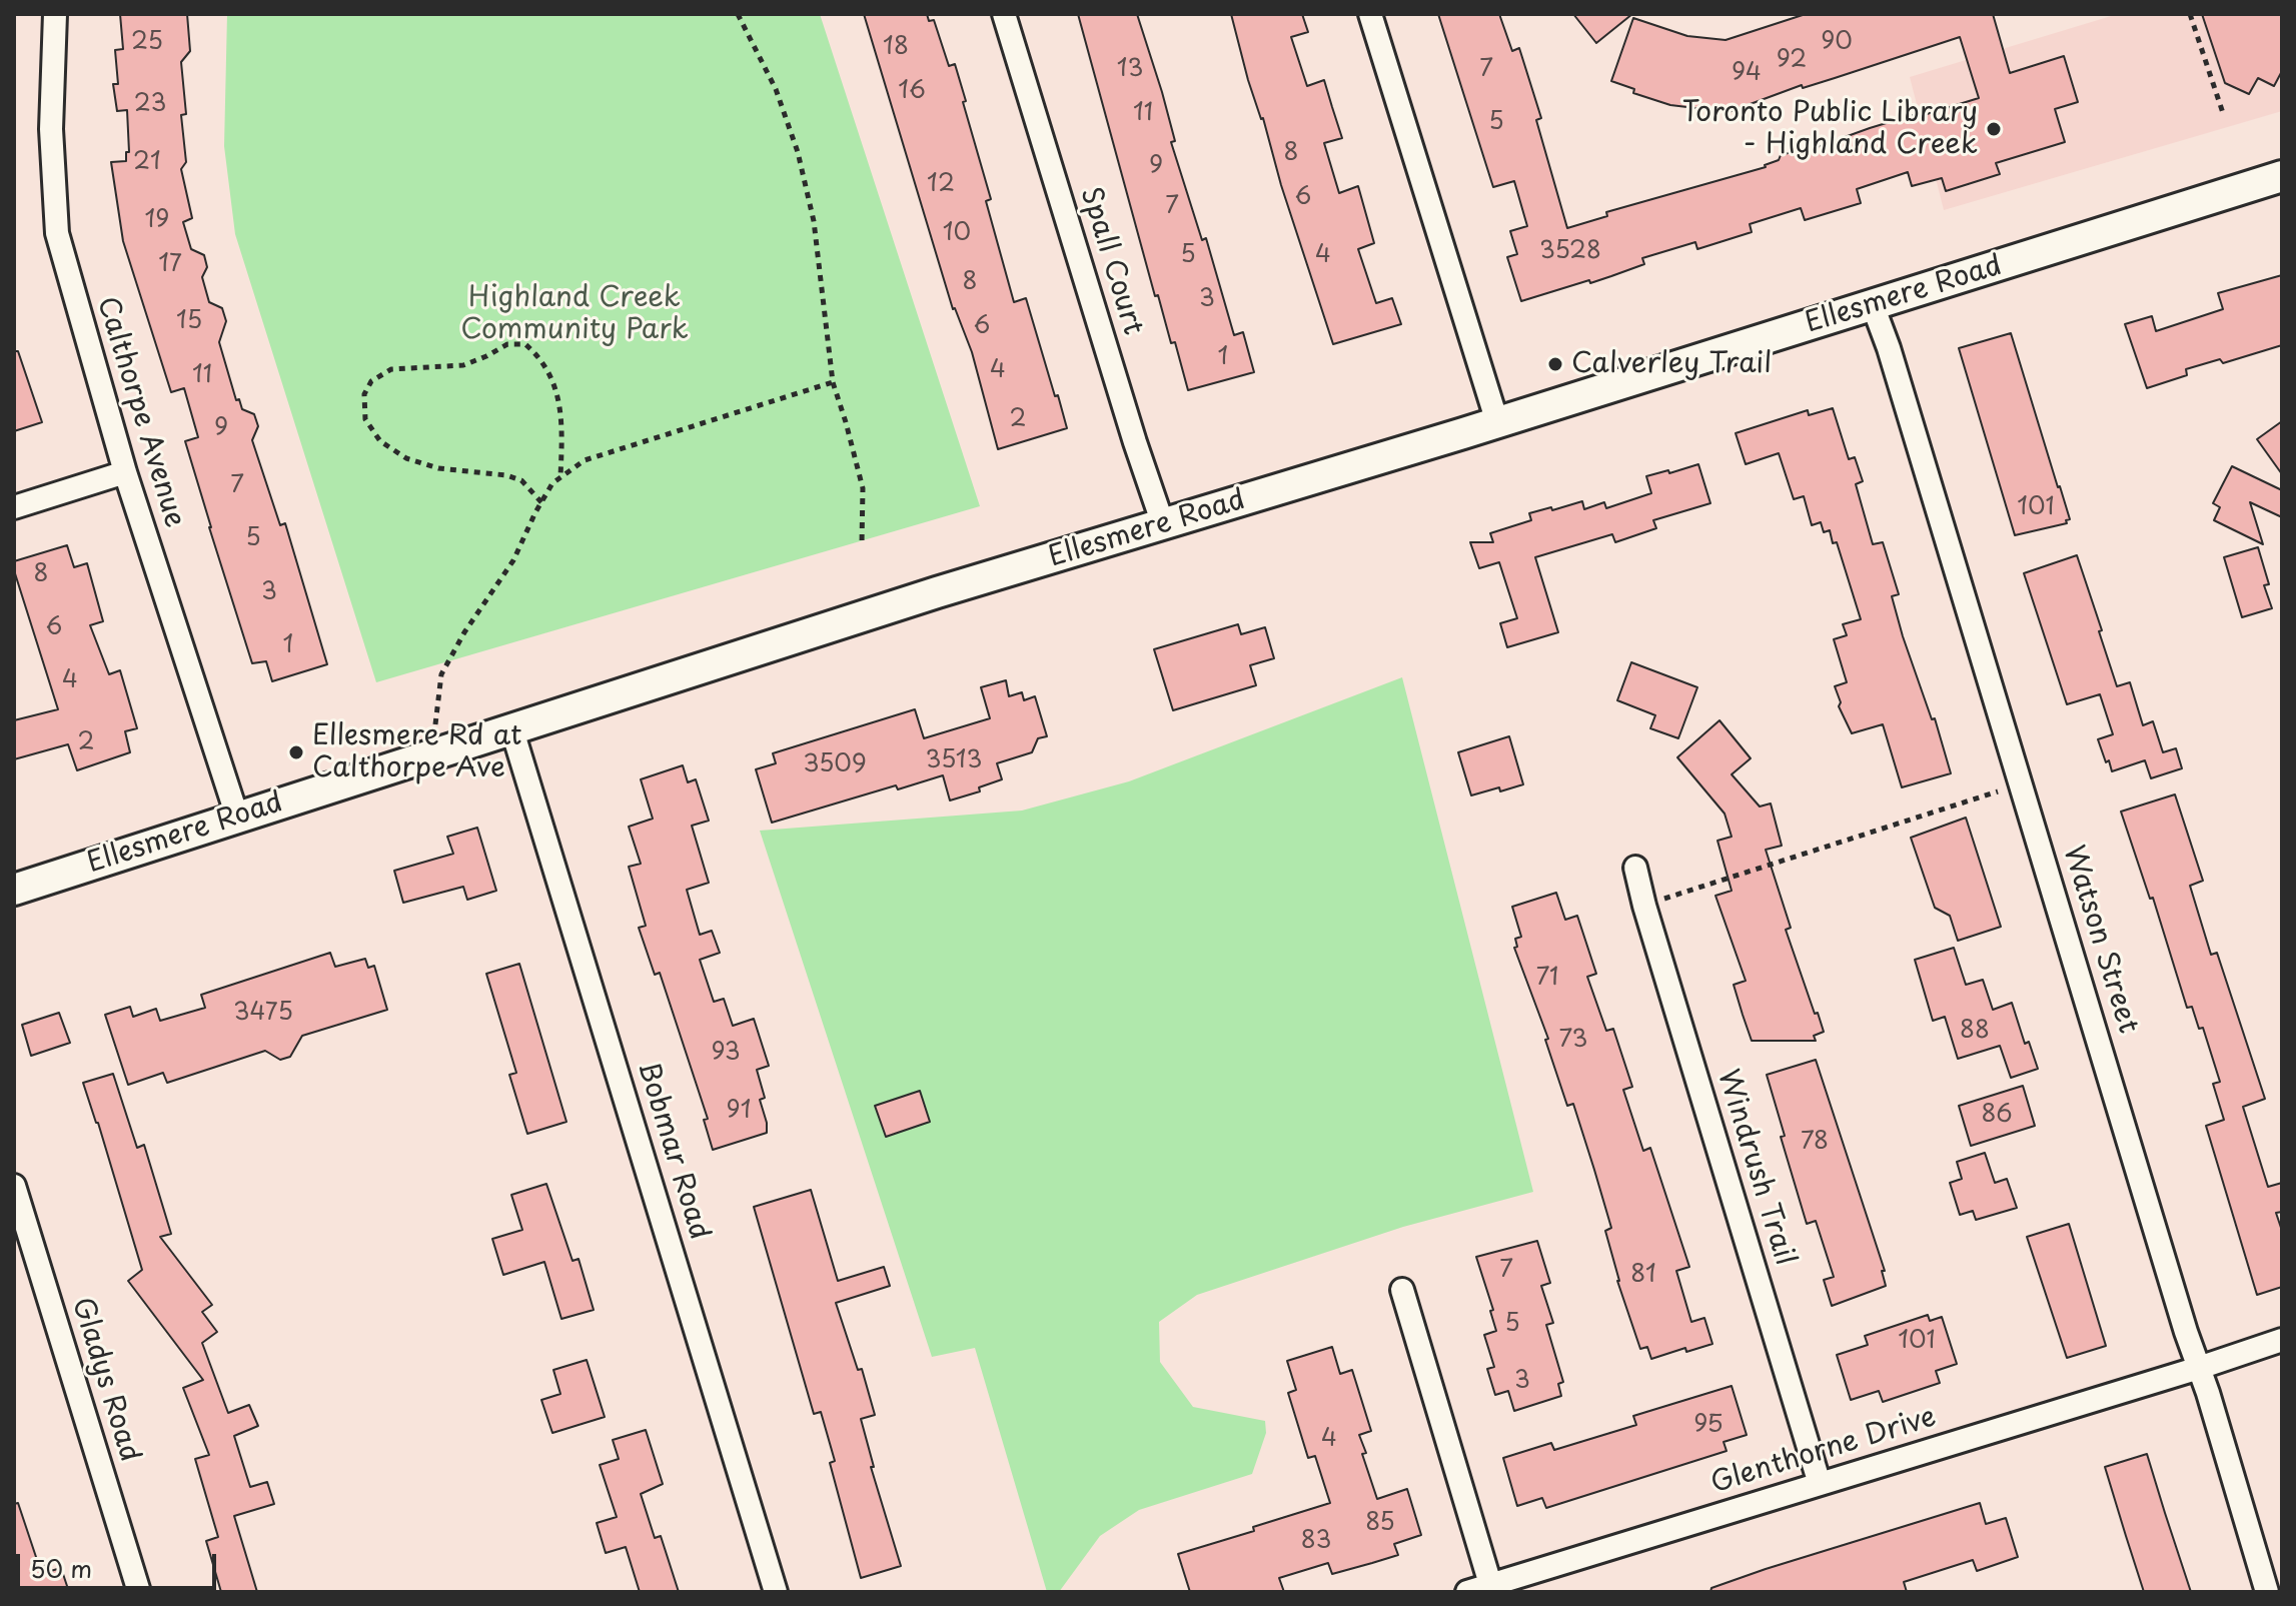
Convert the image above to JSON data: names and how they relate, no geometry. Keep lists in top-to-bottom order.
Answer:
{
  "streets": {
    "main road": ["Ellesmere Road"],
    "street": [
      "Spall Court",
      "Calthorpe Avenue",
      "Watson Street",
      "Bobmar Road",
      "Windrush Trail",
      "Gladys Road",
      "Glenthorne Drive"
    ]
  },
  "crossings": [
    ["Spall Court", "Ellesmere Road"],
    ["Ellesmere Road", "Calthorpe Avenue"],
    ["Ellesmere Road", "Watson Street"],
    ["Ellesmere Road", "Bobmar Road"],
    ["Watson Street", "Glenthorne Drive"],
    ["Windrush Trail", "Glenthorne Drive"]
  ],
  "parks": ["Highland Creek Community Park"],
  "places": ["Toronto Public Library - Highland Creek", "Calverley Trail", "Ellesmere Rd at Calthorpe Ave"],
  "house_numbers": [
    "25",
    "90",
    "18",
    "92",
    "13",
    "7",
    "94",
    "16",
    "23",
    "11",
    "5",
    "8",
    "21",
    "9",
    "12",
    "6",
    "7",
    "19",
    "10",
    "3528",
    "5",
    "4",
    "17",
    "8",
    "3",
    "15",
    "6",
    "1",
    "4",
    "11",
    "2",
    "9",
    "7",
    "101",
    "5",
    "8",
    "3",
    "6",
    "1",
    "4",
    "2",
    "3513",
    "3509",
    "71",
    "3475",
    "88",
    "73",
    "93",
    "91",
    "86",
    "78",
    "7",
    "81",
    "5",
    "101",
    "3",
    "95",
    "4",
    "85",
    "83"
  ],
  "scale_bar": "50 m"
}
